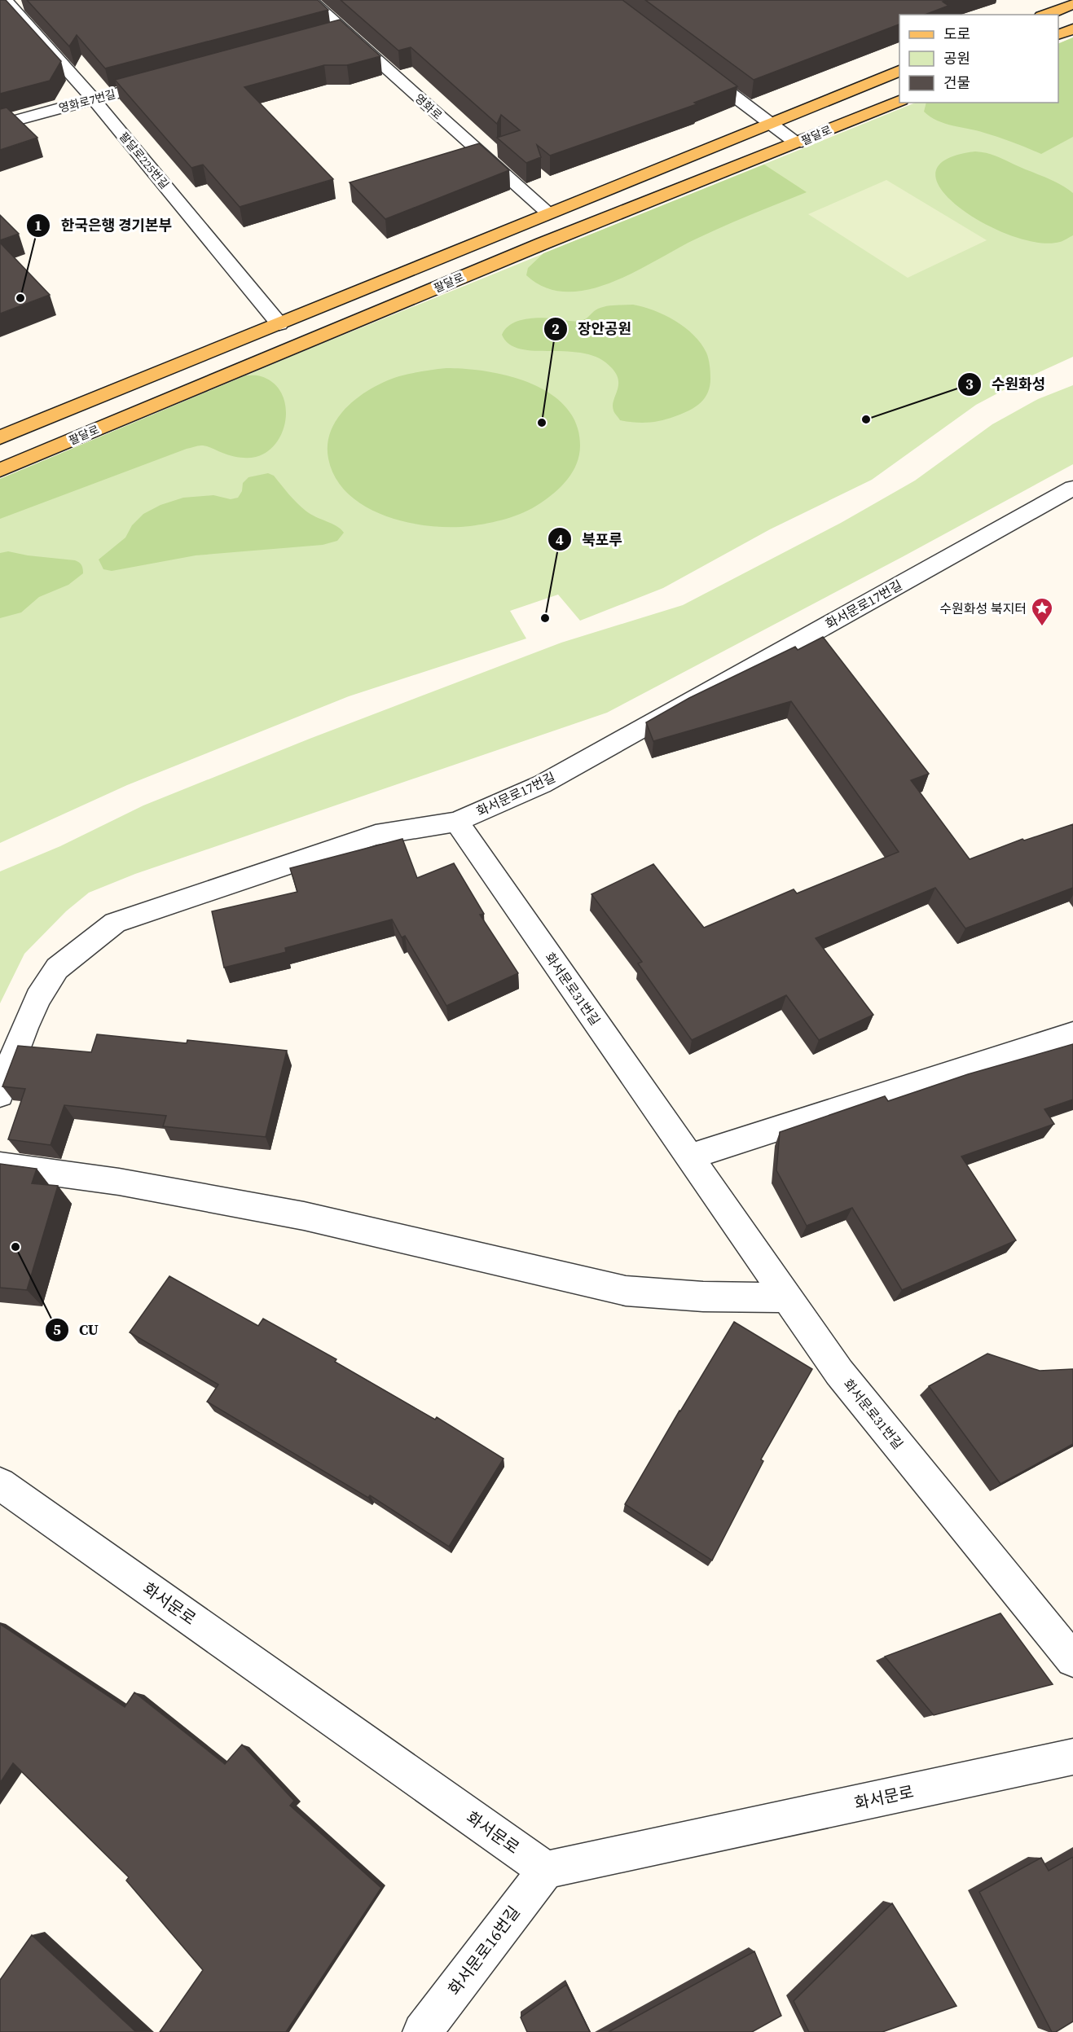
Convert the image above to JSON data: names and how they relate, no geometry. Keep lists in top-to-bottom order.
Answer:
{
  "streets": {
    "main road": ["팔달로"],
    "street": [
      "영화로7번길",
      "영화로",
      "팔달로225번길",
      "화서문로17번길",
      "화서문로31번길",
      "화서문로",
      "화서문로16번길"
    ]
  },
  "crossings": [
    ["영화로7번길", "팔달로225번길"],
    ["영화로", "팔달로"],
    ["팔달로", "팔달로225번길"],
    ["화서문로17번길", "화서문로31번길"],
    ["화서문로", "화서문로16번길"]
  ],
  "places": {
    "other": [
      "한국은행 경기본부",
      "수원화성",
      "장안공원",
      "북포루",
      "CU"
    ],
    "place": ["수원화성 북지터"]
  },
  "legend": ["도로", "공원", "건물"]
}
